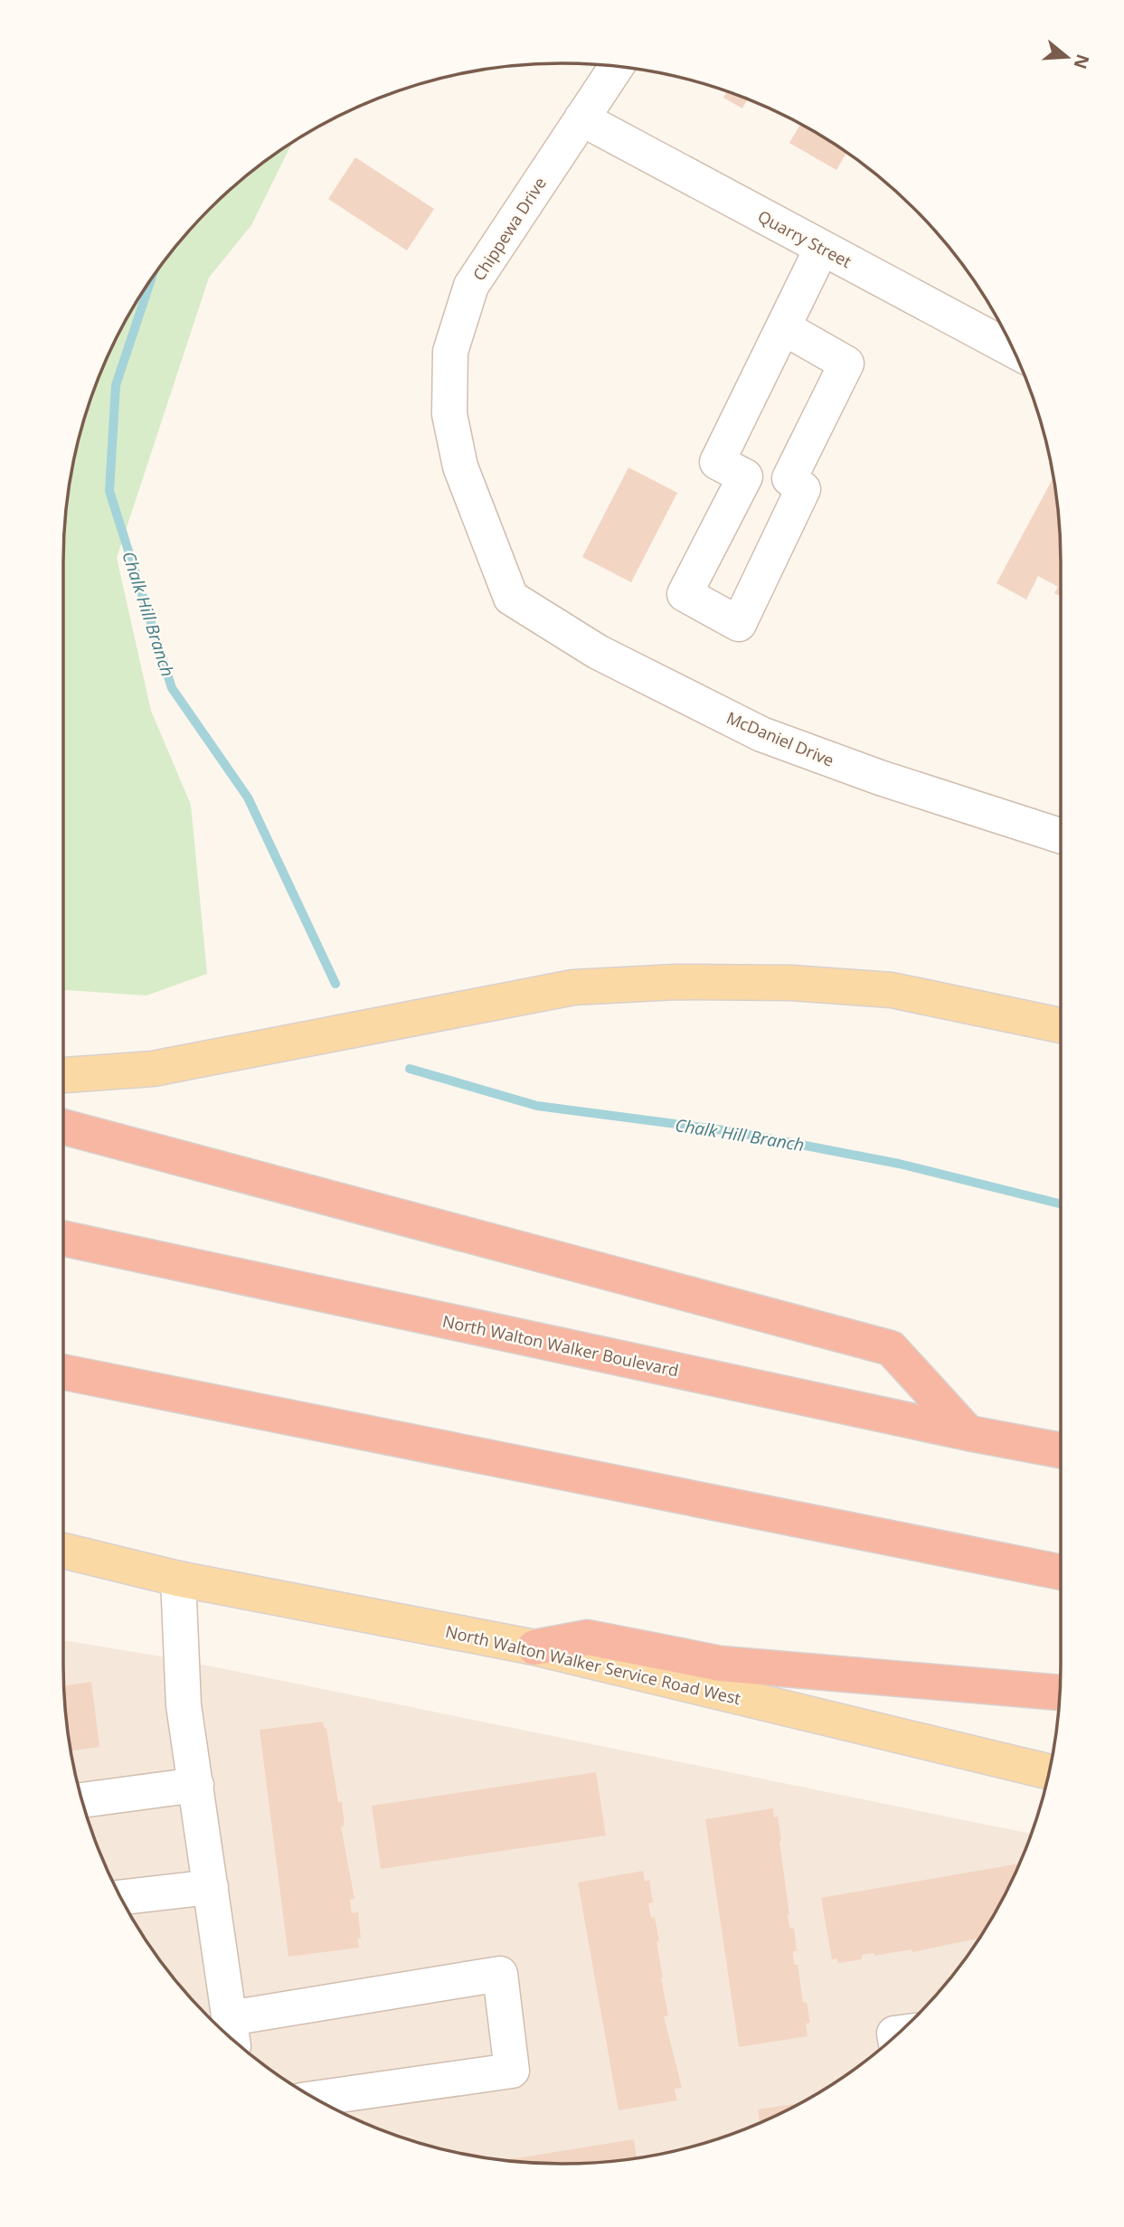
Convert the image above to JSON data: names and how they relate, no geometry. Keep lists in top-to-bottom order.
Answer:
{
  "streets": {
    "highway": ["North Walton Walker Boulevard"],
    "main road": ["North Walton Walker Service Road West"],
    "street": ["Chippewa Drive", "Quarry Street", "McDaniel Drive"]
  },
  "crossings": [
    ["Chippewa Drive", "Quarry Street"],
    ["Chippewa Drive", "McDaniel Drive"]
  ],
  "water": ["Chalk Hill Branch"],
  "north": "right"
}
